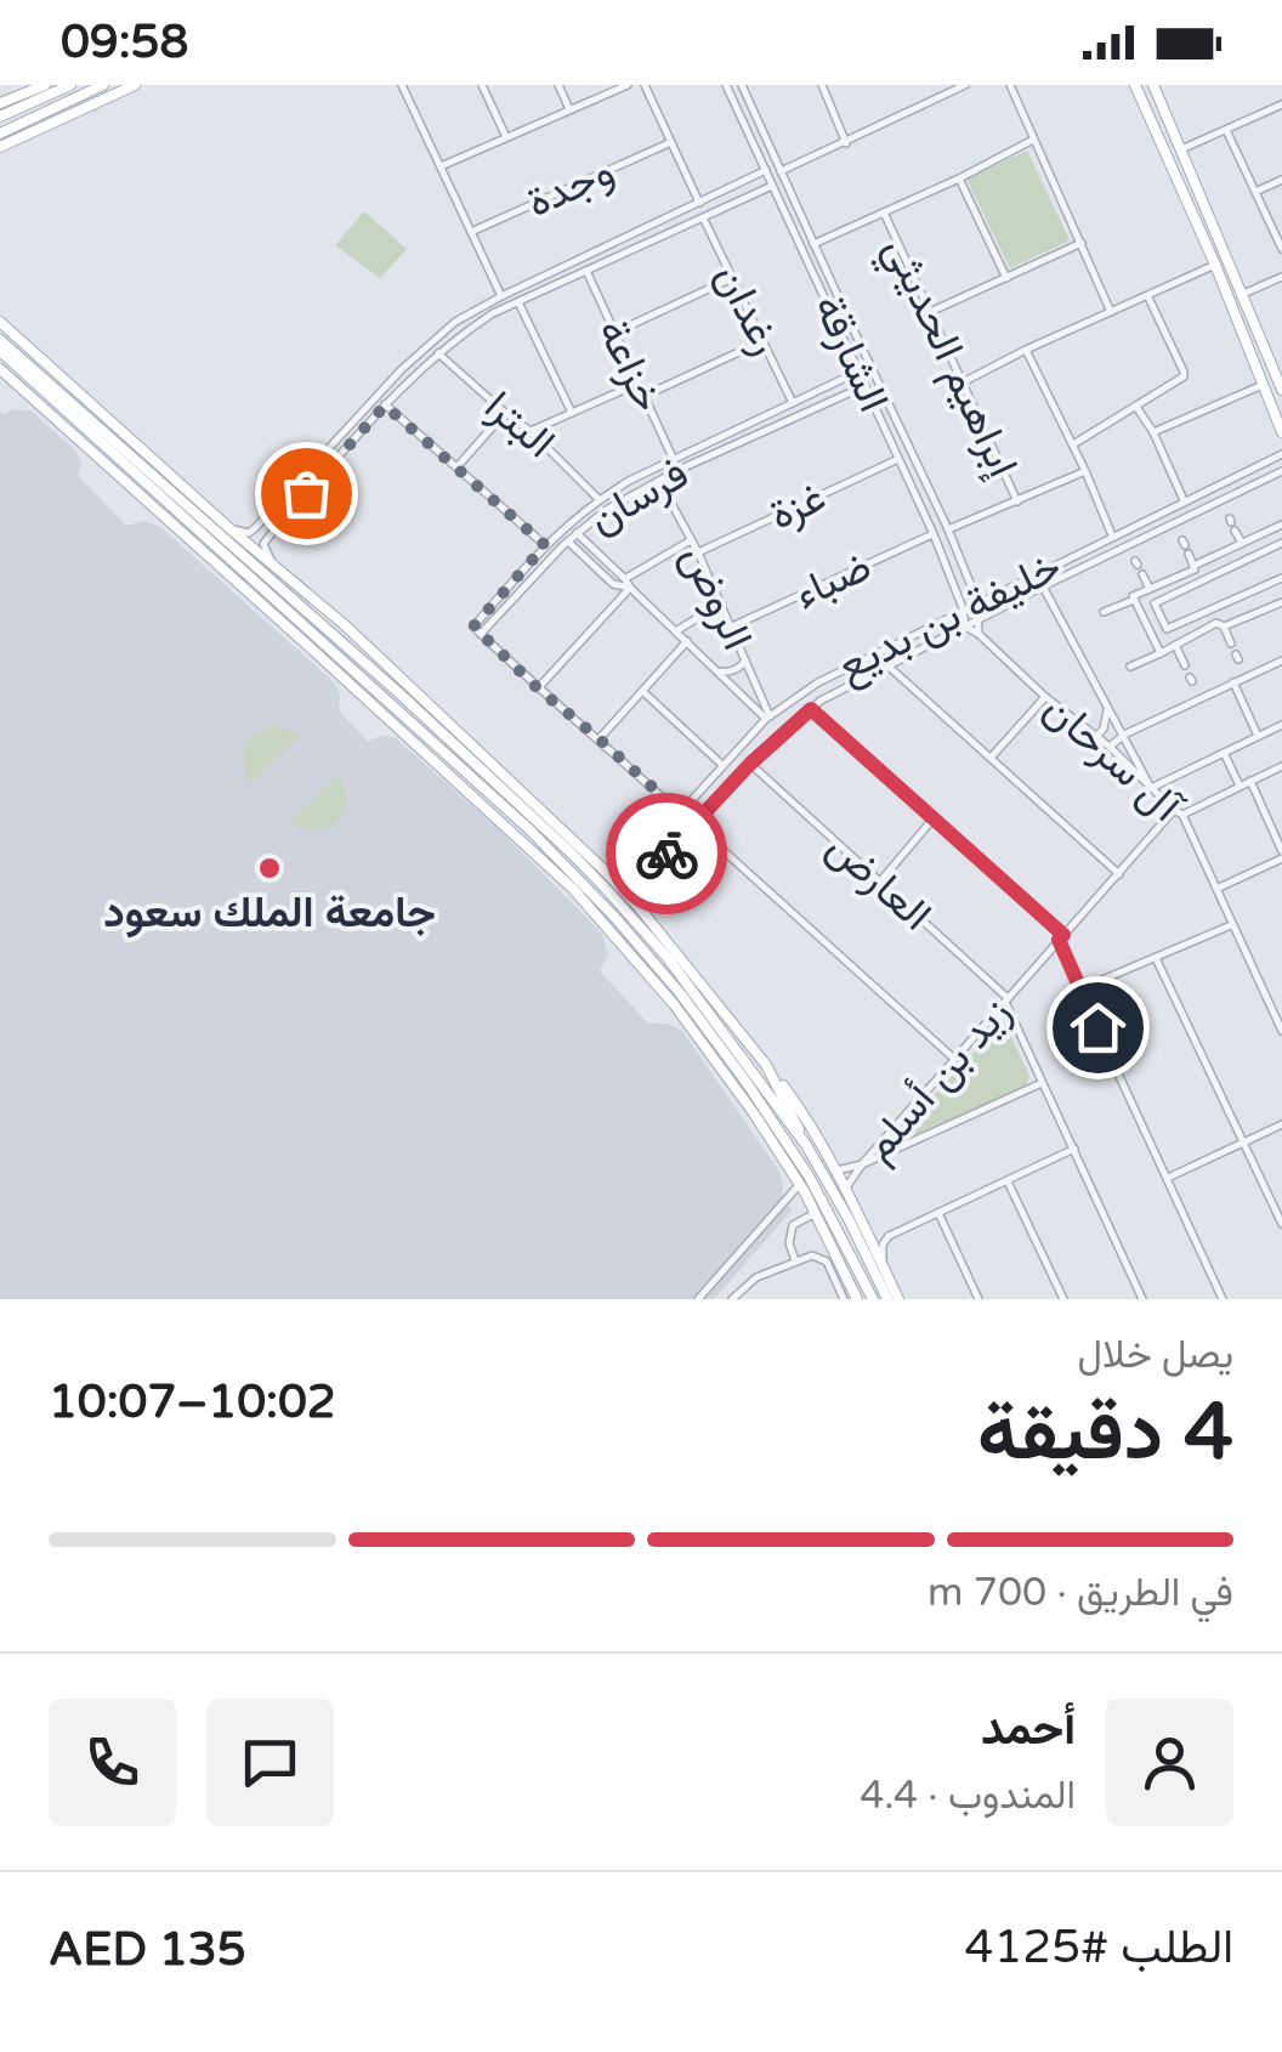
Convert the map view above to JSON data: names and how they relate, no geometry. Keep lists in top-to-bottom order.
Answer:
{
  "streets": {
    "street": [
      "وجدة",
      "رغدان",
      "الشارقة",
      "إبراهيم الحديثي",
      "خزاعة",
      "البترا",
      "فرسان",
      "غزة",
      "ضباء",
      "الروض",
      "خليفة بن بديع",
      "آل سرحان",
      "العارض",
      "زيد بن أسلم"
    ]
  },
  "crossings": [
    ["رغدان", "فرسان"],
    ["الشارقة", "فرسان"],
    ["الشارقة", "غزة"],
    ["الشارقة", "ضباء"],
    ["الشارقة", "خليفة بن بديع"],
    ["الشارقة", "آل سرحان"],
    ["خزاعة", "فرسان"],
    ["البترا", "فرسان"],
    ["فرسان", "الروض"],
    ["غزة", "الروض"],
    ["ضباء", "الروض"],
    ["الروض", "خليفة بن بديع"],
    ["آل سرحان", "زيد بن أسلم"],
    ["العارض", "زيد بن أسلم"]
  ],
  "places": ["جامعة الملك سعود"],
  "page": {
    "status": "09:58",
    "heading": ["4 دقيقة", "يصل خلال", "10:02–10:07"],
    "panel": [
      "أحمد",
      "المندوب · 4.4",
      "الطلب #4125",
      "AED 135"
    ],
    "bar": "في الطريق · 700 m"
  }
}
